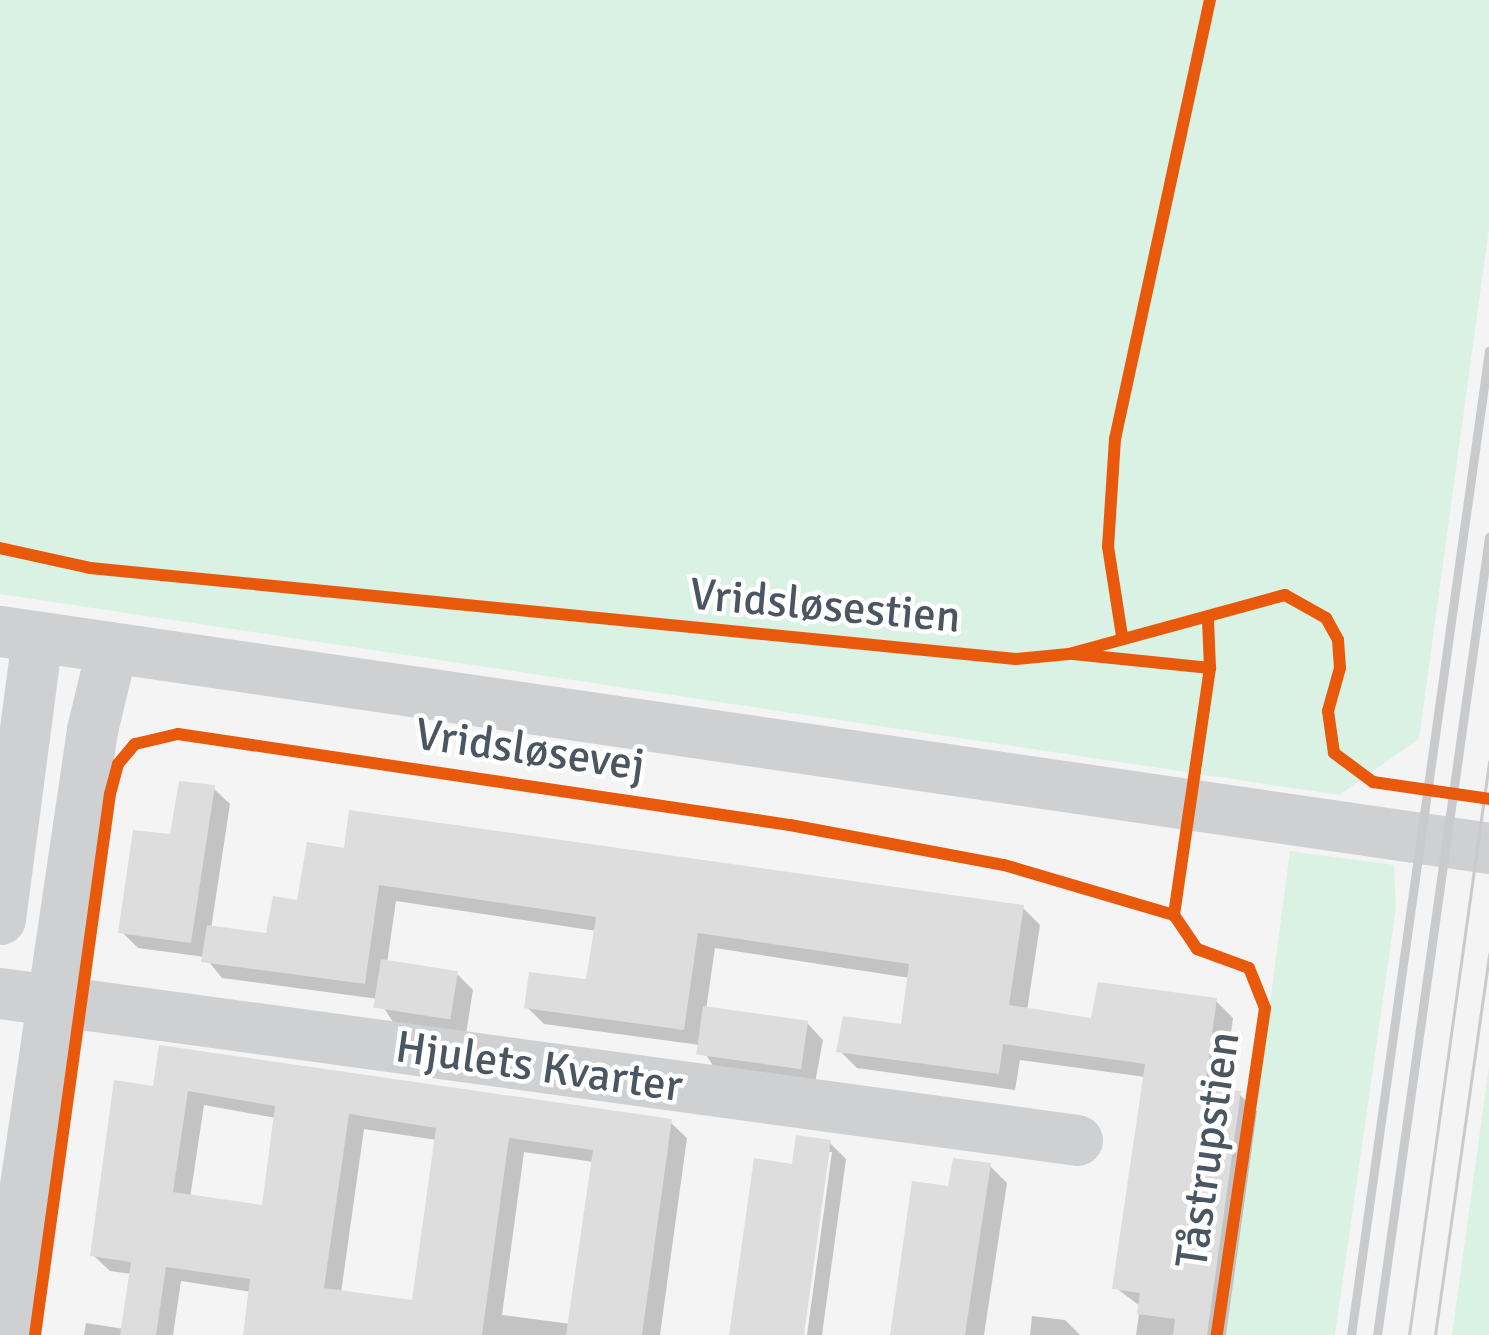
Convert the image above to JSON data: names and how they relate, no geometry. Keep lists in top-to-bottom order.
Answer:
{
  "streets": {
    "street": ["Vridsløsevej", "Hjulets Kvarter"],
    "cycle path": ["Vridsløsestien", "Tåstrupstien"]
  }
}
